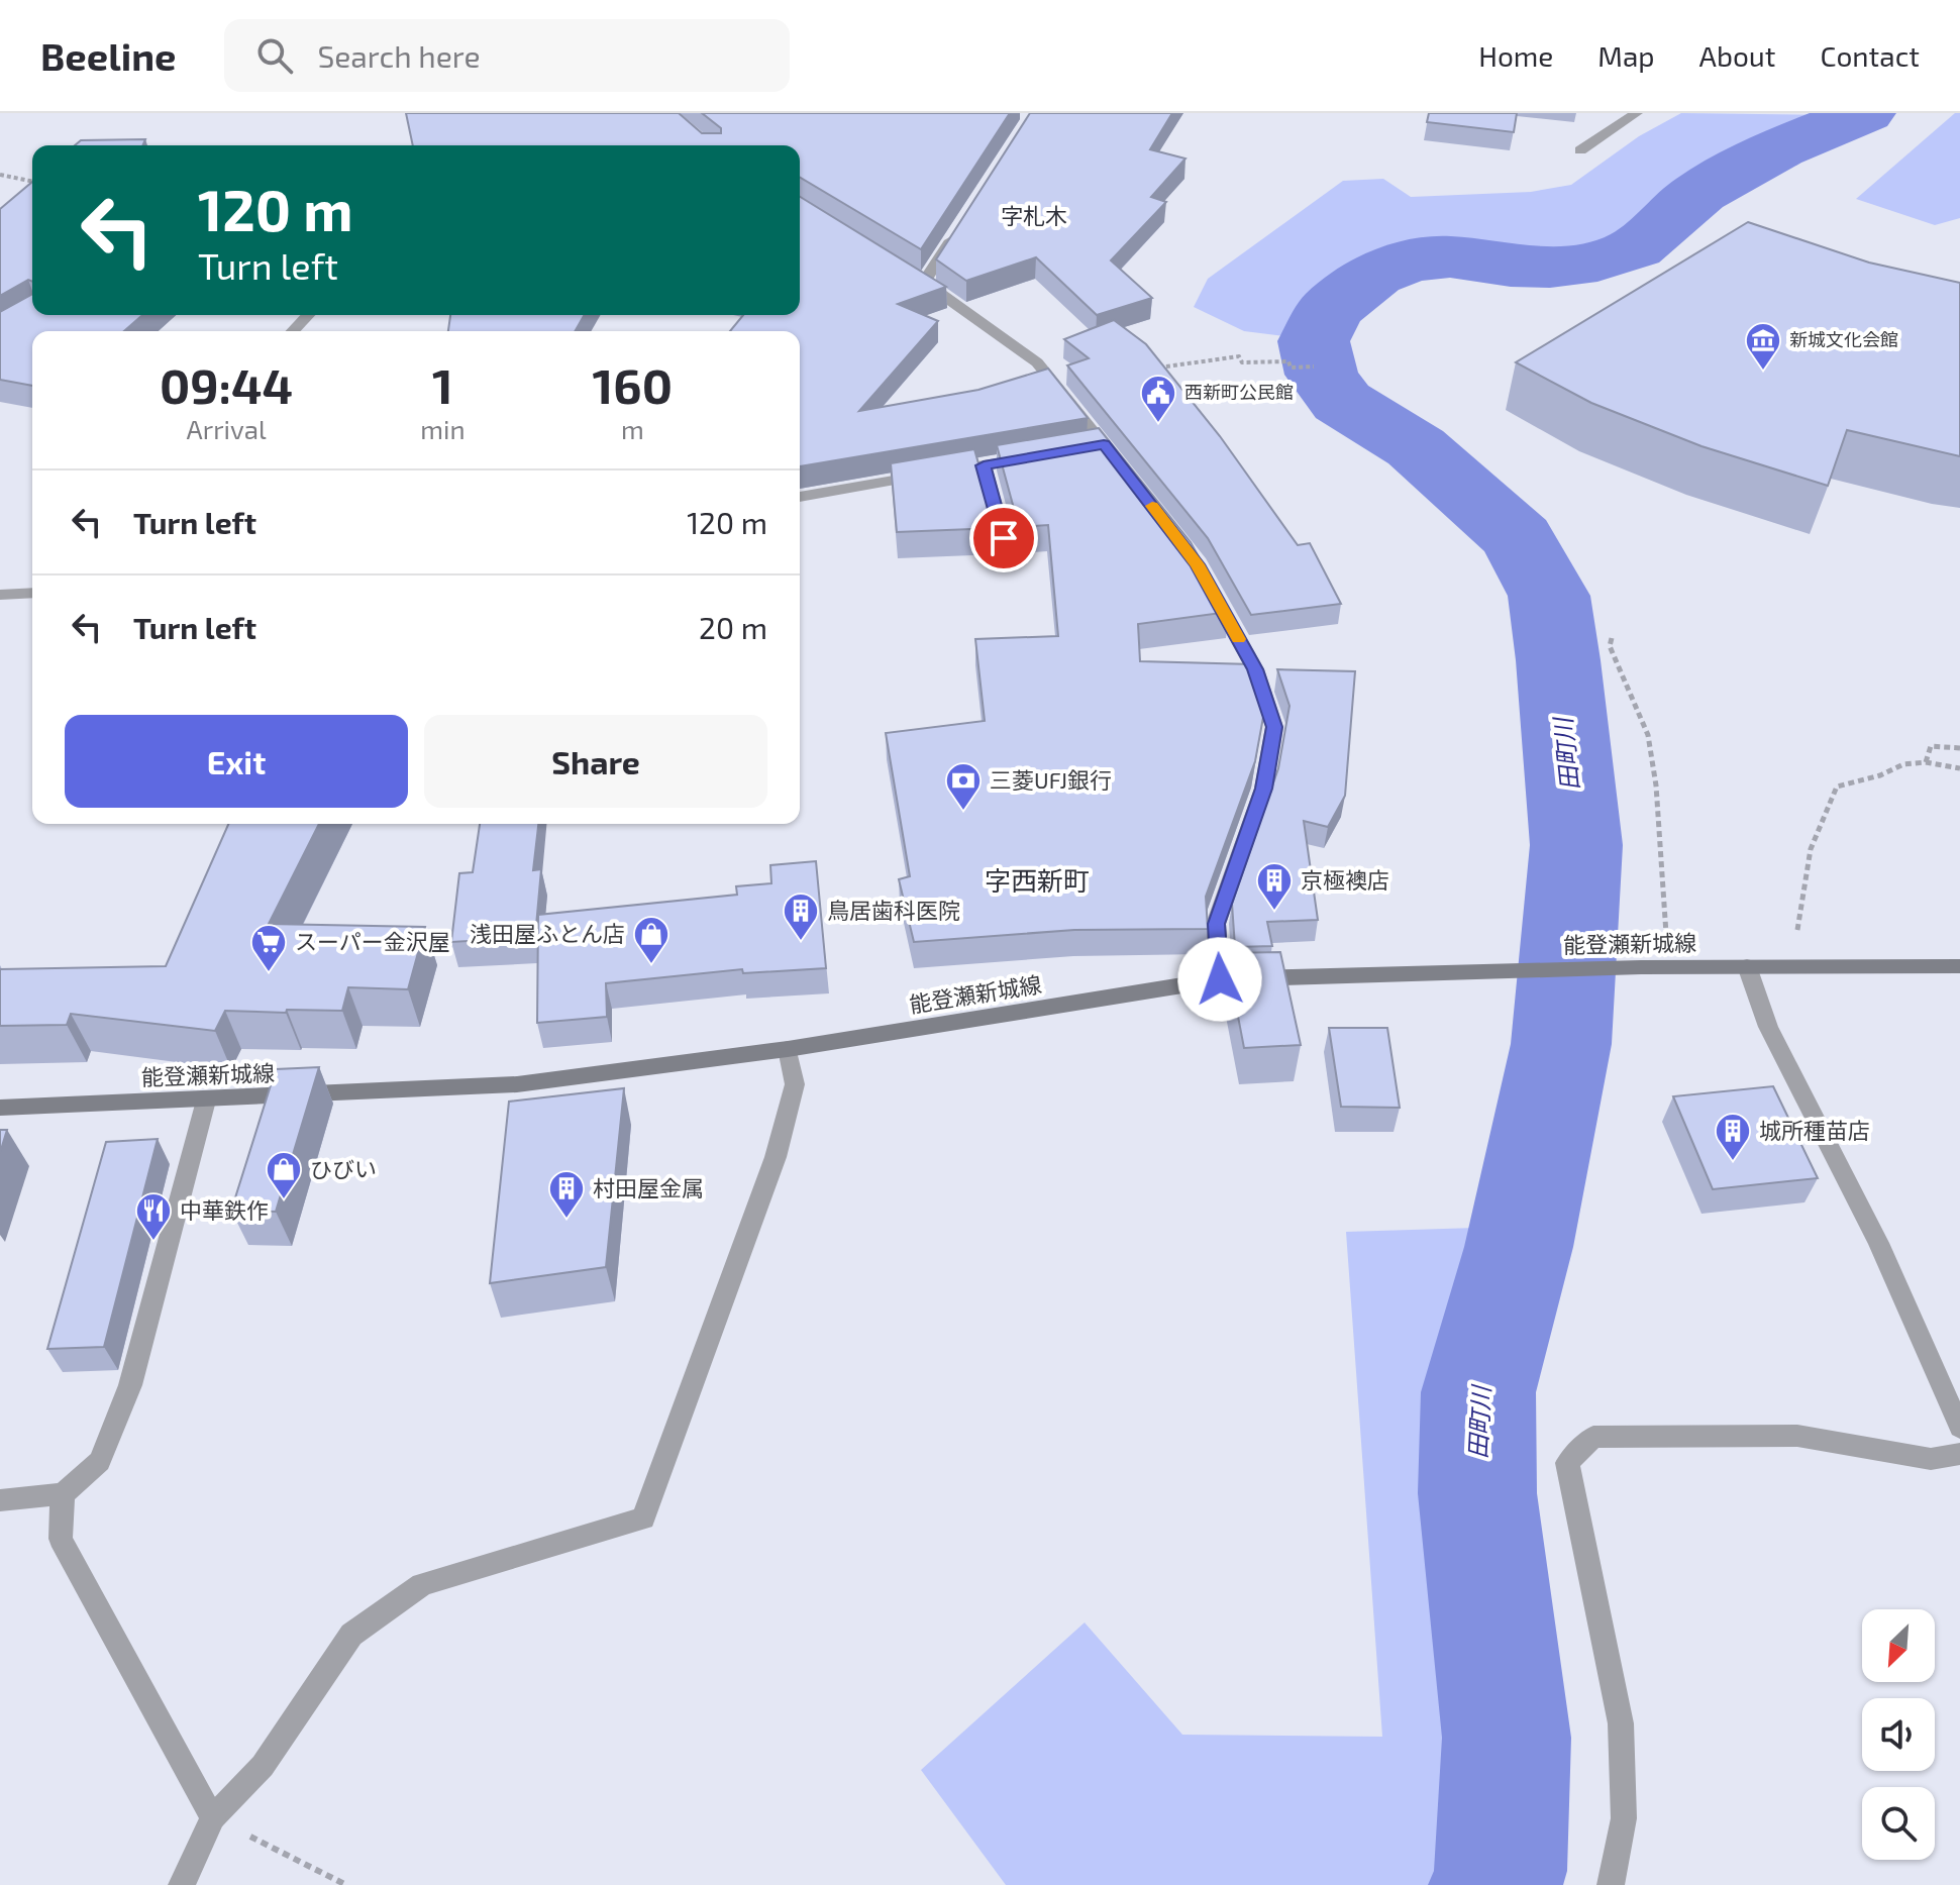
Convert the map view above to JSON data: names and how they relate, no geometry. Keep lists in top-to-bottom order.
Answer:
{
  "streets": {
    "main road": ["能登瀬新城線"]
  },
  "districts": ["字札木", "字西新町"],
  "water": ["田町川"],
  "places": {
    "museum": ["新城文化会館"],
    "public building": ["西新町公民館"],
    "bank": ["三菱UFJ銀行"],
    "building": [
      "京極襖店",
      "鳥居歯科医院",
      "城所種苗店",
      "村田屋金属"
    ],
    "shop": ["浅田屋ふとん店", "ひびい"],
    "supermarket": ["スーパー金沢屋"],
    "restaurant": ["中華鉄作"]
  },
  "north": "bottom left",
  "page": {
    "header": "Beeline",
    "search": "Search here",
    "nav": [
      "Home",
      "Map",
      "About",
      "Contact"
    ],
    "turn": ["120 m", "Turn left"],
    "eta": [
      "09:44",
      "Arrival",
      "1",
      "min",
      "160",
      "m"
    ],
    "list": [
      {
        "name": "Turn left",
        "value": "120 m"
      },
      {
        "name": "Turn left",
        "value": "20 m"
      }
    ],
    "buttons": ["Exit", "Share"]
  }
}
